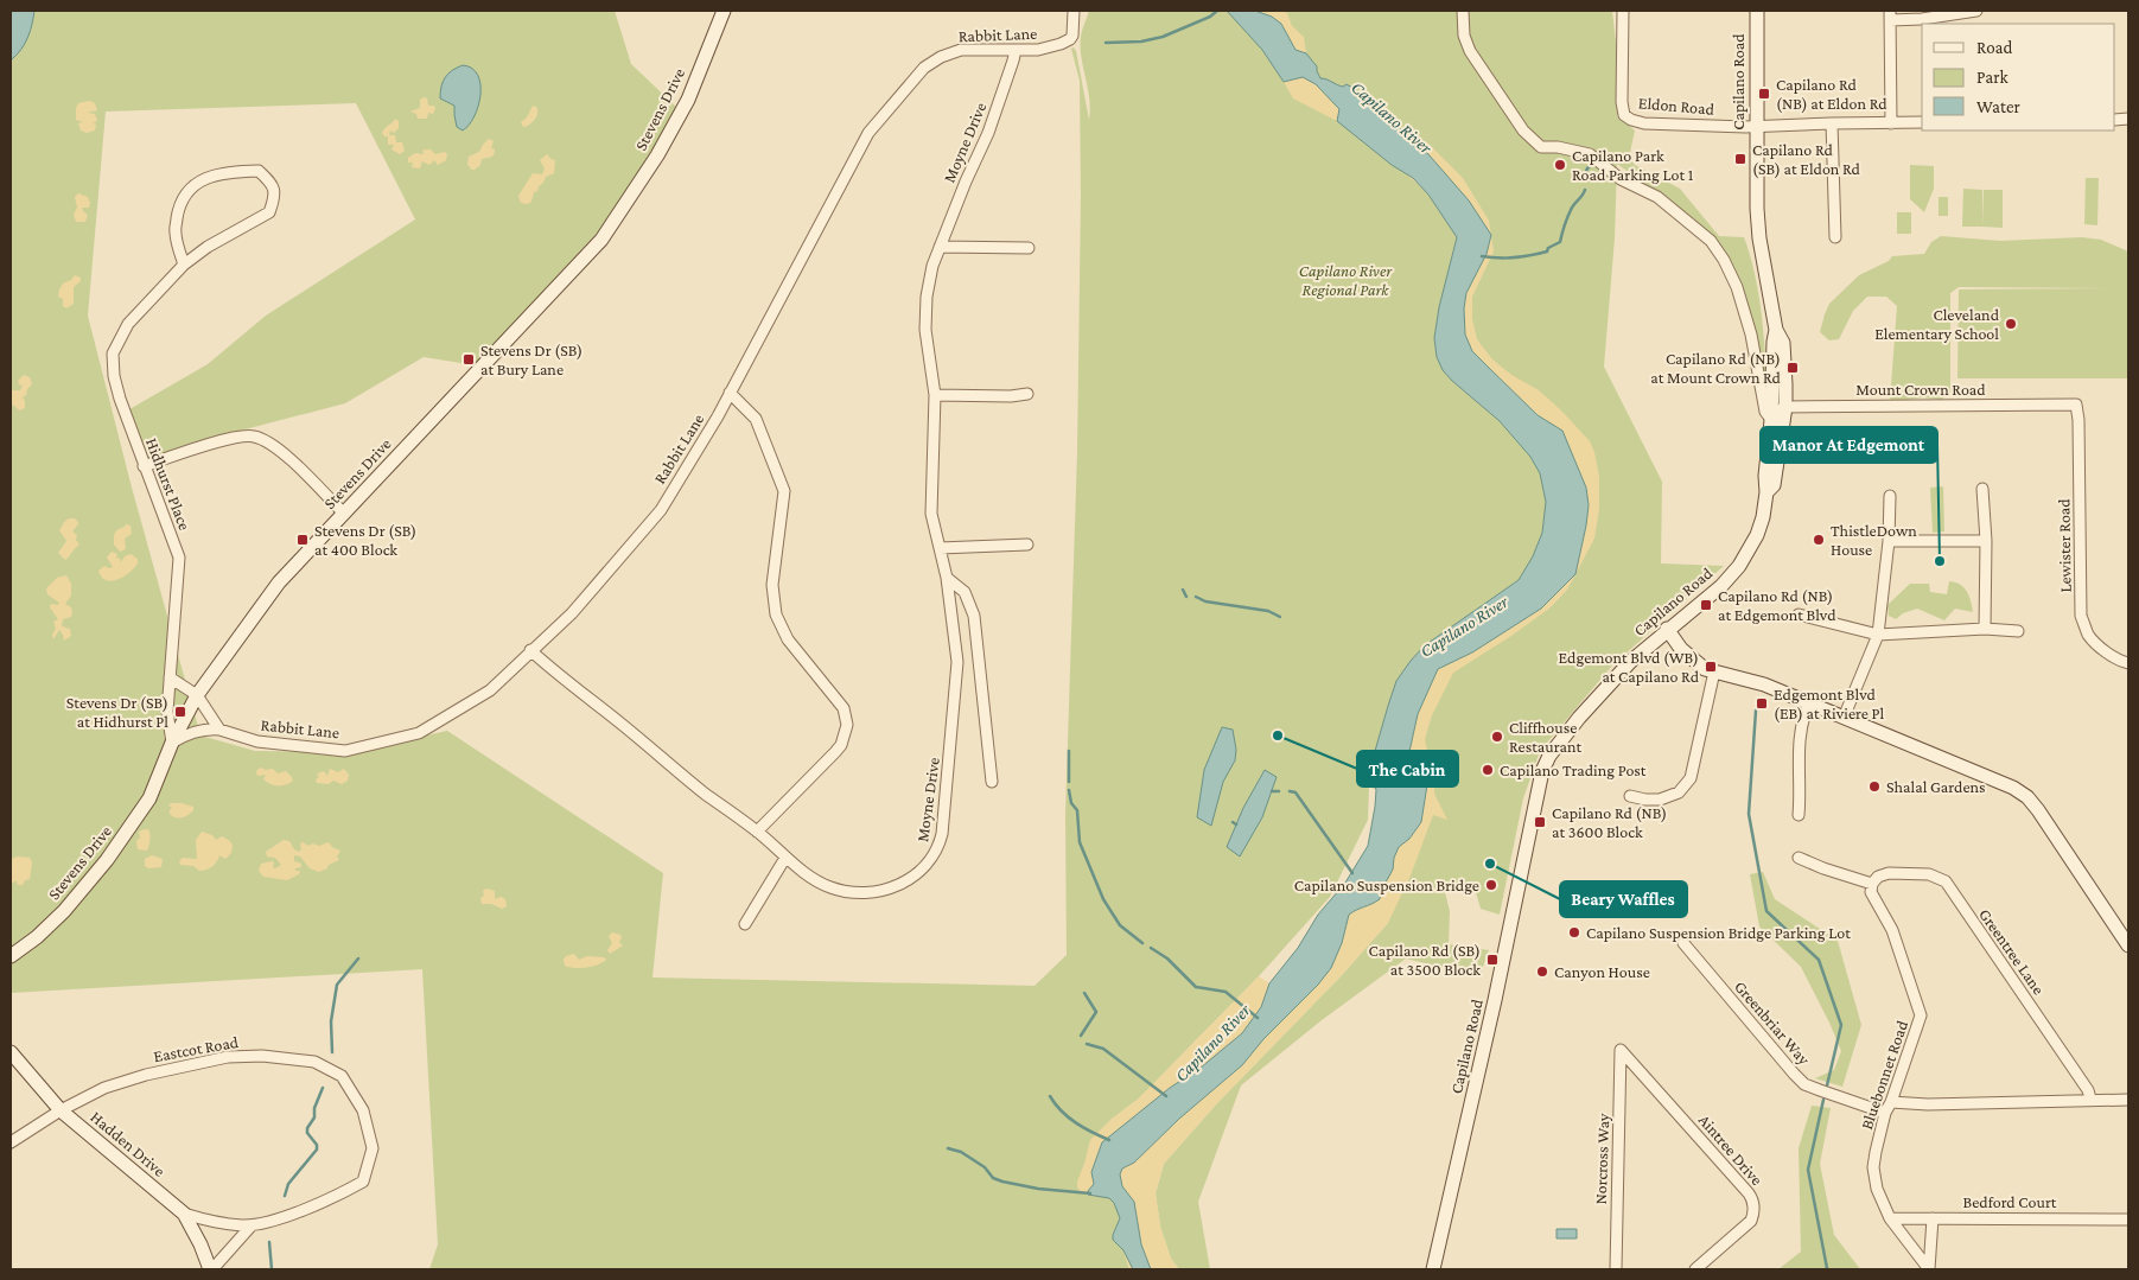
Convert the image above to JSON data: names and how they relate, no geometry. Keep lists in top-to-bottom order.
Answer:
{
  "streets": {
    "street": [
      "Rabbit Lane",
      "Capilano Road",
      "Eldon Road",
      "Stevens Drive",
      "Moyne Drive",
      "Mount Crown Road",
      "Hidhurst Place",
      "Lewister Road",
      "Greentree Lane",
      "Greenbriar Way",
      "Eastcot Road",
      "Bluebonnet Road",
      "Hadden Drive",
      "Aintree Drive",
      "Norcross Way",
      "Bedford Court"
    ]
  },
  "crossings": [
    ["Rabbit Lane", "Moyne Drive"],
    ["Capilano Road", "Eldon Road"],
    ["Capilano Road", "Mount Crown Road"],
    ["Stevens Drive", "Hidhurst Place"],
    ["Mount Crown Road", "Lewister Road"],
    ["Greentree Lane", "Greenbriar Way"],
    ["Greentree Lane", "Bluebonnet Road"],
    ["Greenbriar Way", "Bluebonnet Road"],
    ["Eastcot Road", "Hadden Drive"],
    ["Bluebonnet Road", "Bedford Court"],
    ["Aintree Drive", "Norcross Way"]
  ],
  "water": ["Capilano River"],
  "parks": ["Capilano River Regional Park"],
  "places": {
    "transit": [
      "Capilano Rd (NB) at Eldon Rd",
      "Capilano Rd (SB) at Eldon Rd",
      "Stevens Dr (SB) at Bury Lane",
      "Capilano Rd (NB) at Mount Crown Rd",
      "Stevens Dr (SB) at 400 Block",
      "Capilano Rd (NB) at Edgemont Blvd",
      "Edgemont Blvd (WB) at Capilano Rd",
      "Edgemont Blvd (EB) at Riviere Pl",
      "Stevens Dr (SB) at Hidhurst Pl",
      "Capilano Rd (NB) at 3600 Block",
      "Capilano Rd (SB) at 3500 Block"
    ],
    "other": [
      "Capilano Park Road Parking Lot 1",
      "Cleveland Elementary School",
      "ThistleDown House",
      "Manor At Edgemont",
      "The Cabin",
      "Cliffhouse Restaurant",
      "Capilano Trading Post",
      "Shalal Gardens",
      "Beary Waffles",
      "Capilano Suspension Bridge",
      "Capilano Suspension Bridge Parking Lot",
      "Canyon House"
    ]
  },
  "legend": ["Road", "Park", "Water"]
}
